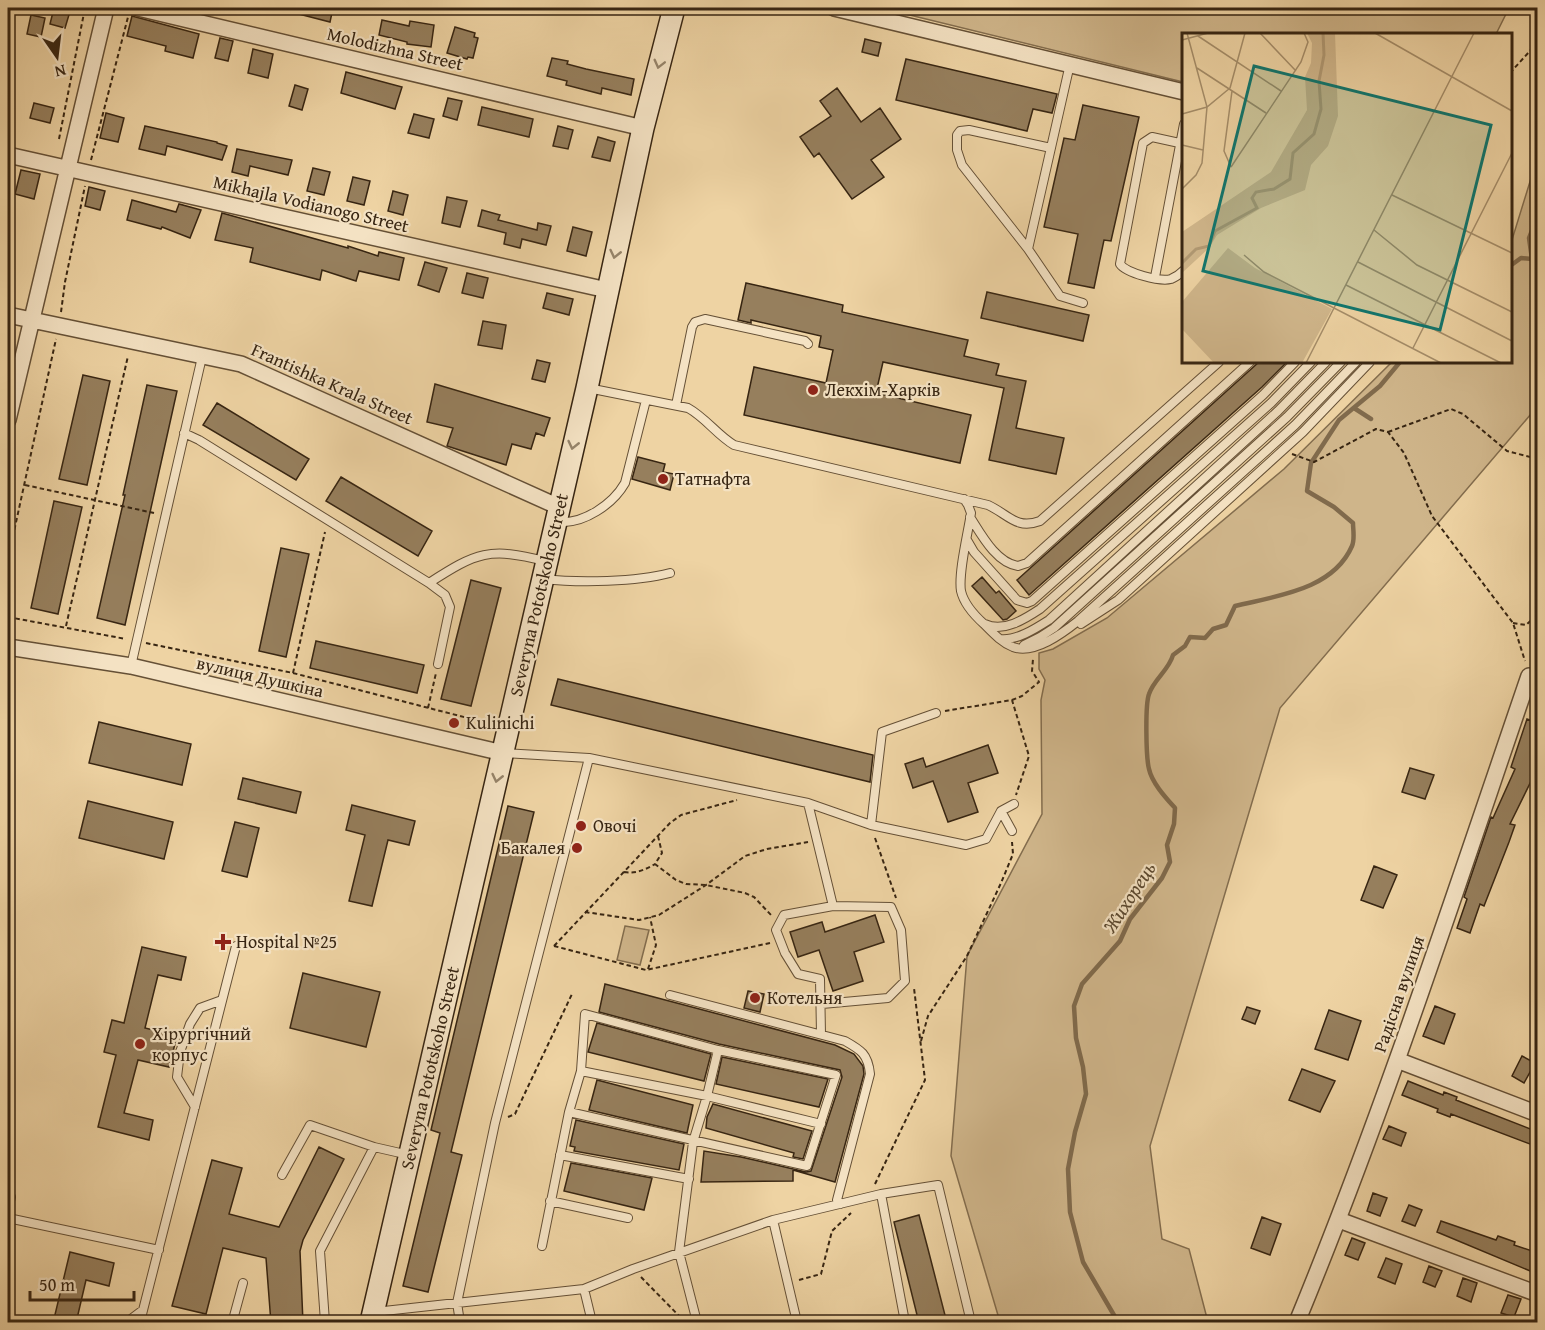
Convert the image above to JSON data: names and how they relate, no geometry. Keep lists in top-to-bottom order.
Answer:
{
  "streets": {
    "street": [
      "Molodizhna Street",
      "Mikhajla Vodianogo Street",
      "Frantishka Krala Street",
      "Severyna Pototskoho Street",
      "вулиця Душкіна",
      "Радісна вулиця"
    ]
  },
  "crossings": [
    ["Molodizhna Street", "Severyna Pototskoho Street"],
    ["Mikhajla Vodianogo Street", "Severyna Pototskoho Street"],
    ["Frantishka Krala Street", "Severyna Pototskoho Street"],
    ["Severyna Pototskoho Street", "вулиця Душкіна"]
  ],
  "one_way": ["Severyna Pototskoho Street"],
  "water": ["Жихорець"],
  "places": {
    "other": [
      "Лекхім-Харків",
      "Татнафта",
      "Kulinichi",
      "Овочі",
      "Бакалея",
      "Котельня",
      "Хірургічний корпус"
    ],
    "health": ["Hospital №25"]
  },
  "scale_bar": "50 m",
  "north": "bottom"
}
